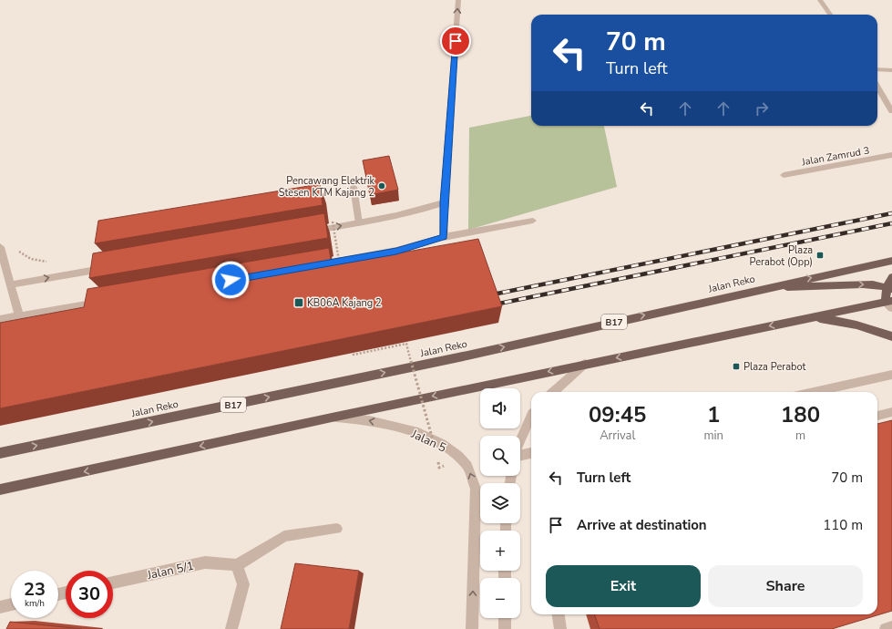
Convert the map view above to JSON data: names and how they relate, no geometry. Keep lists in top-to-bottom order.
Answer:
{
  "streets": {
    "main road": ["Jalan Reko", "B17"],
    "street": ["Jalan Zamrud 3", "Jalan 5", "Jalan 5/1"]
  },
  "one_way": ["Jalan 5"],
  "places": {
    "other": ["Pencawang Elektrik Stesen KTM Kajang 2"],
    "transit": ["Plaza Perabot (Opp)", "KB06A Kajang 2", "Plaza Perabot"]
  },
  "page": {
    "turn": ["70 m", "Turn left"],
    "map_buttons": ["+", "−"],
    "eta": [
      "09:45",
      "Arrival",
      "1",
      "min",
      "180",
      "m"
    ],
    "list": [
      {
        "name": "Turn left",
        "value": "70 m"
      },
      {
        "name": "Arrive at destination",
        "value": "110 m"
      }
    ],
    "buttons": ["Exit", "Share"],
    "speed": "23 km/h",
    "limit": "30"
  }
}
